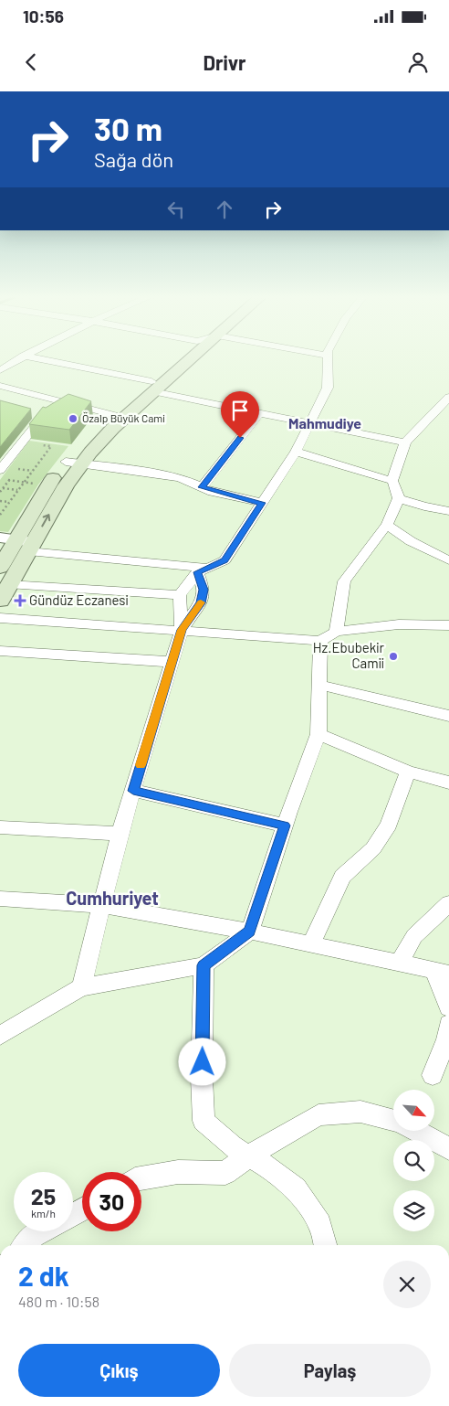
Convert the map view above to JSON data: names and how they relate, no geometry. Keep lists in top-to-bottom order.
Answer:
{
  "districts": ["Mahmudiye", "Cumhuriyet"],
  "places": {
    "other": ["Özalp Büyük Cami", "Hz.Ebubekir Camii"],
    "health": ["Gündüz Eczanesi"]
  },
  "north": "bottom right",
  "page": {
    "status": "10:56",
    "header": "Drivr",
    "turn": ["30 m", "Sağa dön"],
    "speed": "25 km/h",
    "limit": "30",
    "heading": ["2 dk", "480 m · 10:58"],
    "buttons": ["Çıkış", "Paylaş"]
  }
}
